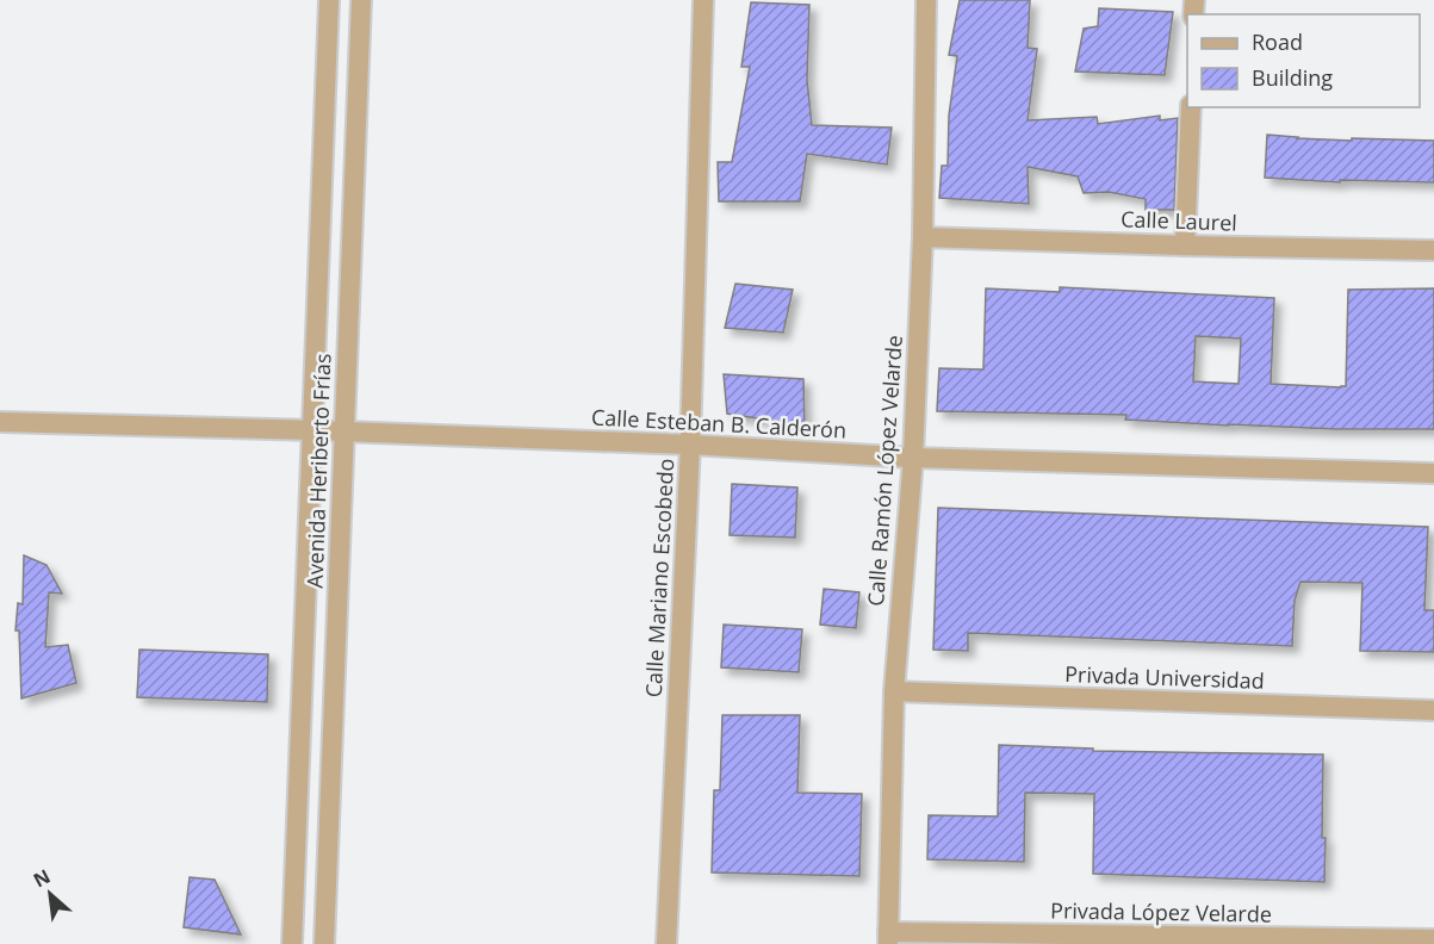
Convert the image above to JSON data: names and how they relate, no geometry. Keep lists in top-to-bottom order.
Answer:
{
  "streets": {
    "street": [
      "Calle Laurel",
      "Calle Esteban B. Calderón",
      "Avenida Heriberto Frías",
      "Calle Ramón López Velarde",
      "Calle Mariano Escobedo",
      "Privada Universidad",
      "Privada López Velarde"
    ]
  },
  "crossings": [
    ["Calle Laurel", "Calle Ramón López Velarde"],
    ["Calle Esteban B. Calderón", "Avenida Heriberto Frías"],
    ["Calle Esteban B. Calderón", "Calle Ramón López Velarde"],
    ["Calle Esteban B. Calderón", "Calle Mariano Escobedo"],
    ["Calle Ramón López Velarde", "Privada Universidad"],
    ["Calle Ramón López Velarde", "Privada López Velarde"]
  ],
  "legend": ["Road", "Building"],
  "north": "top left"
}
